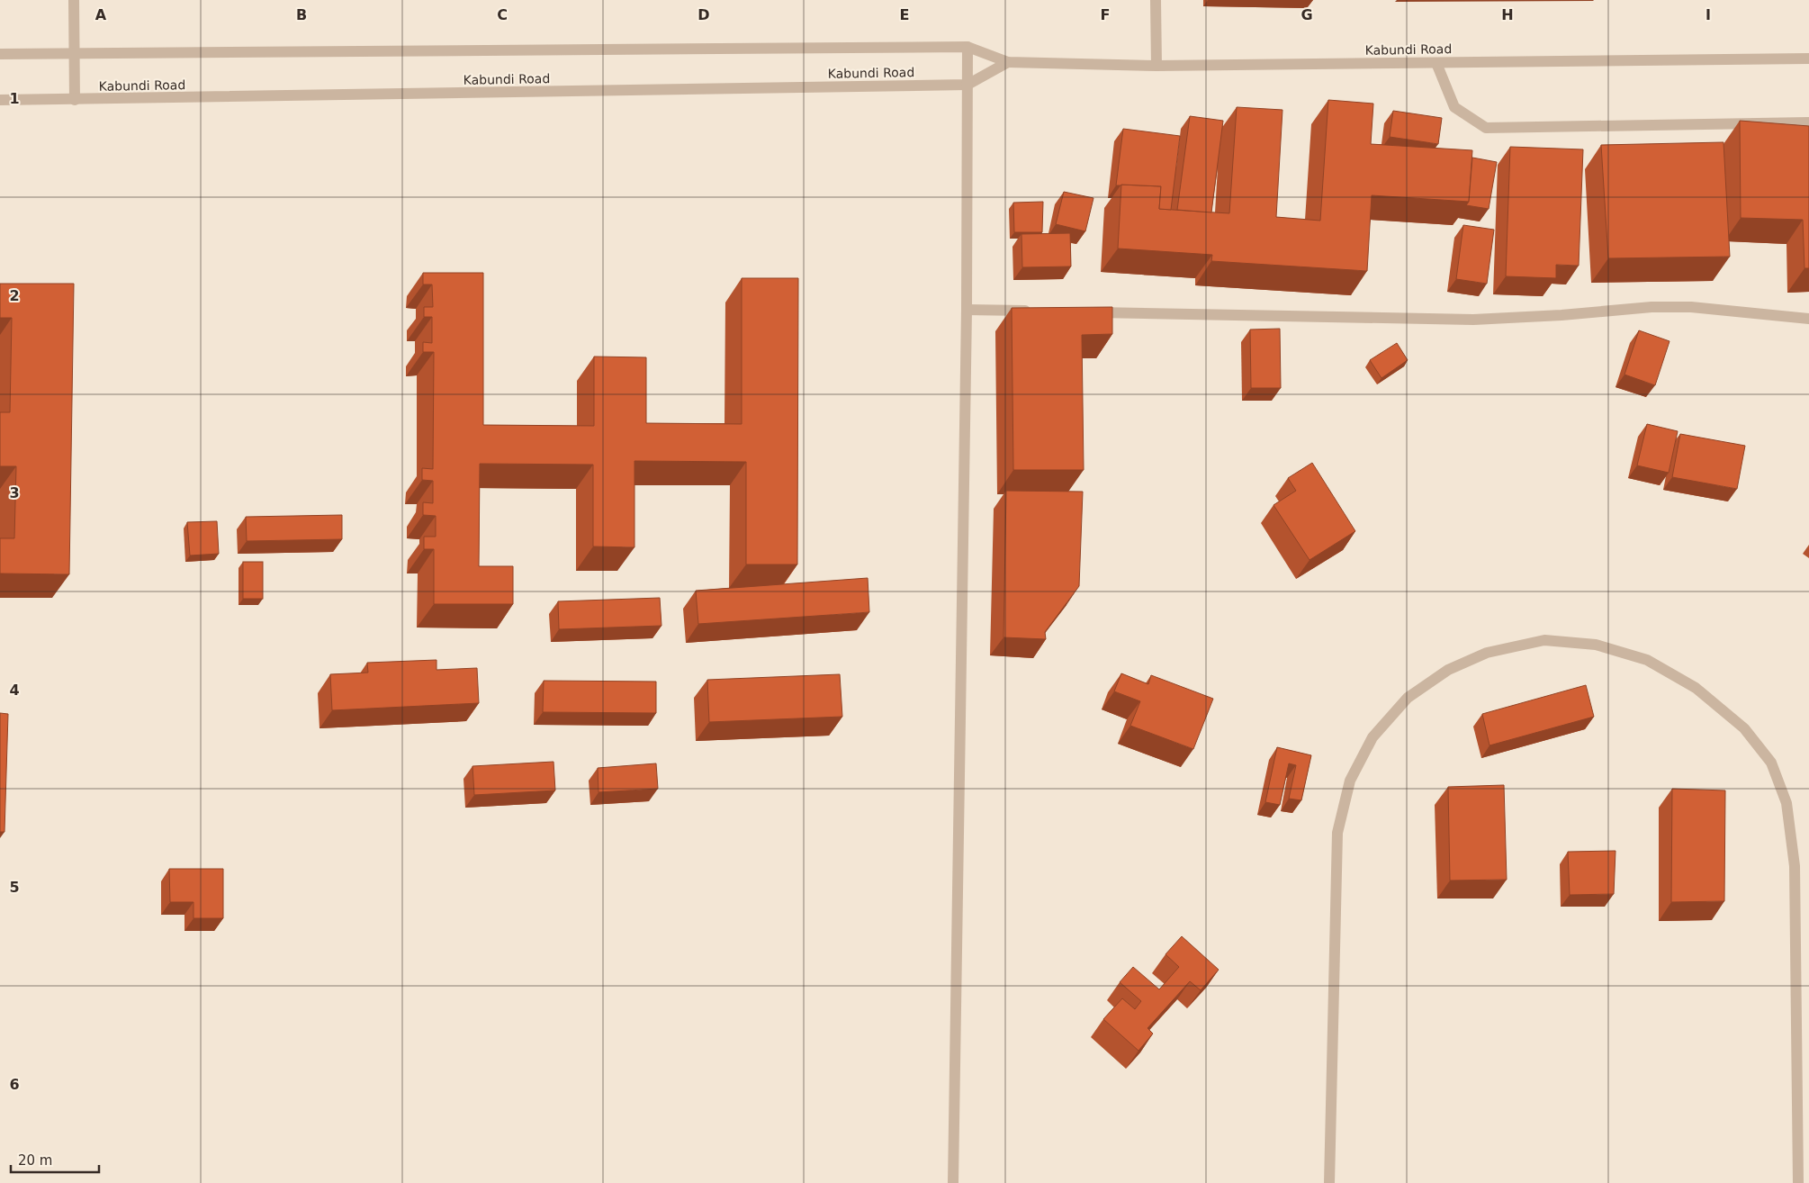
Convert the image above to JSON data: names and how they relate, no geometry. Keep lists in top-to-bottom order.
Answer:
{
  "streets": {
    "street": ["Kabundi Road"]
  },
  "scale_bar": "20 m",
  "grid": {
    "columns": [
      "A",
      "B",
      "C",
      "D",
      "E",
      "F",
      "G",
      "H",
      "I"
    ],
    "rows": [
      "1",
      "2",
      "3",
      "4",
      "5",
      "6"
    ]
  }
}
